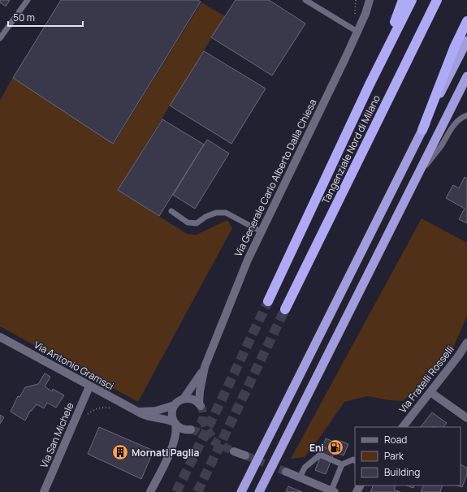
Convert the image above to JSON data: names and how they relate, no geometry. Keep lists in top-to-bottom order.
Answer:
{
  "streets": {
    "highway": ["Tangenziale Nord di Milano"],
    "street": [
      "Via Generale Carlo Alberto Dalla Chiesa",
      "Via Antonio Gramsci",
      "Via Fratelli Rosselli",
      "Via San Michele"
    ]
  },
  "crossings": [
    ["Via Generale Carlo Alberto Dalla Chiesa", "Via Antonio Gramsci"],
    ["Via Antonio Gramsci", "Via San Michele"]
  ],
  "places": {
    "fuel station": ["Eni"],
    "building": ["Mornati Paglia"]
  },
  "legend": ["Road", "Park", "Building"],
  "scale_bar": "50 m"
}
